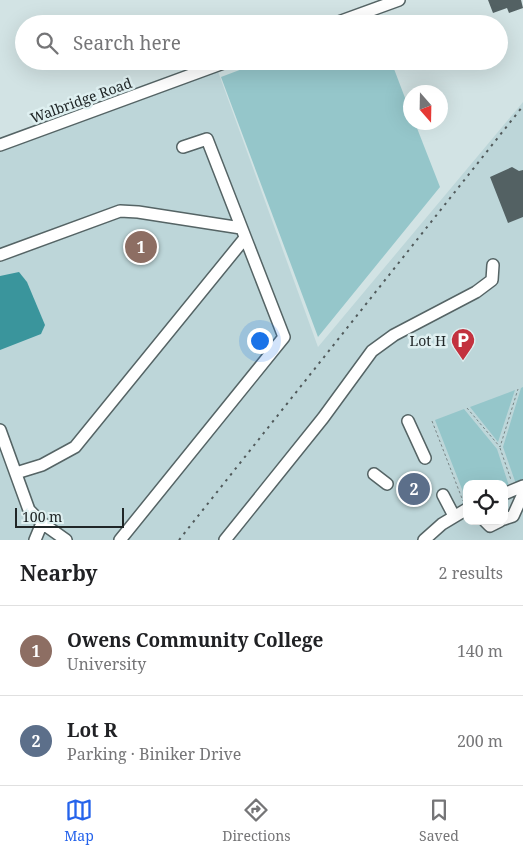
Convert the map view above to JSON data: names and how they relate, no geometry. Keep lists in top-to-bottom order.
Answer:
{
  "streets": {
    "street": ["Walbridge Road"]
  },
  "places": {
    "parking": ["Lot H"]
  },
  "scale_bar": "100 m",
  "north": "bottom",
  "page": {
    "search": "Search here",
    "pins": ["1", "2"],
    "scale": "100 m",
    "heading": ["Nearby", "2 results"],
    "list": [
      {
        "mark": "1",
        "name": "Owens Community College",
        "note": "University",
        "value": "140 m"
      },
      {
        "mark": "2",
        "name": "Lot R",
        "note": "Parking · Biniker Drive",
        "value": "200 m"
      }
    ],
    "nav": ["Map", "Directions", "Saved"]
  }
}
